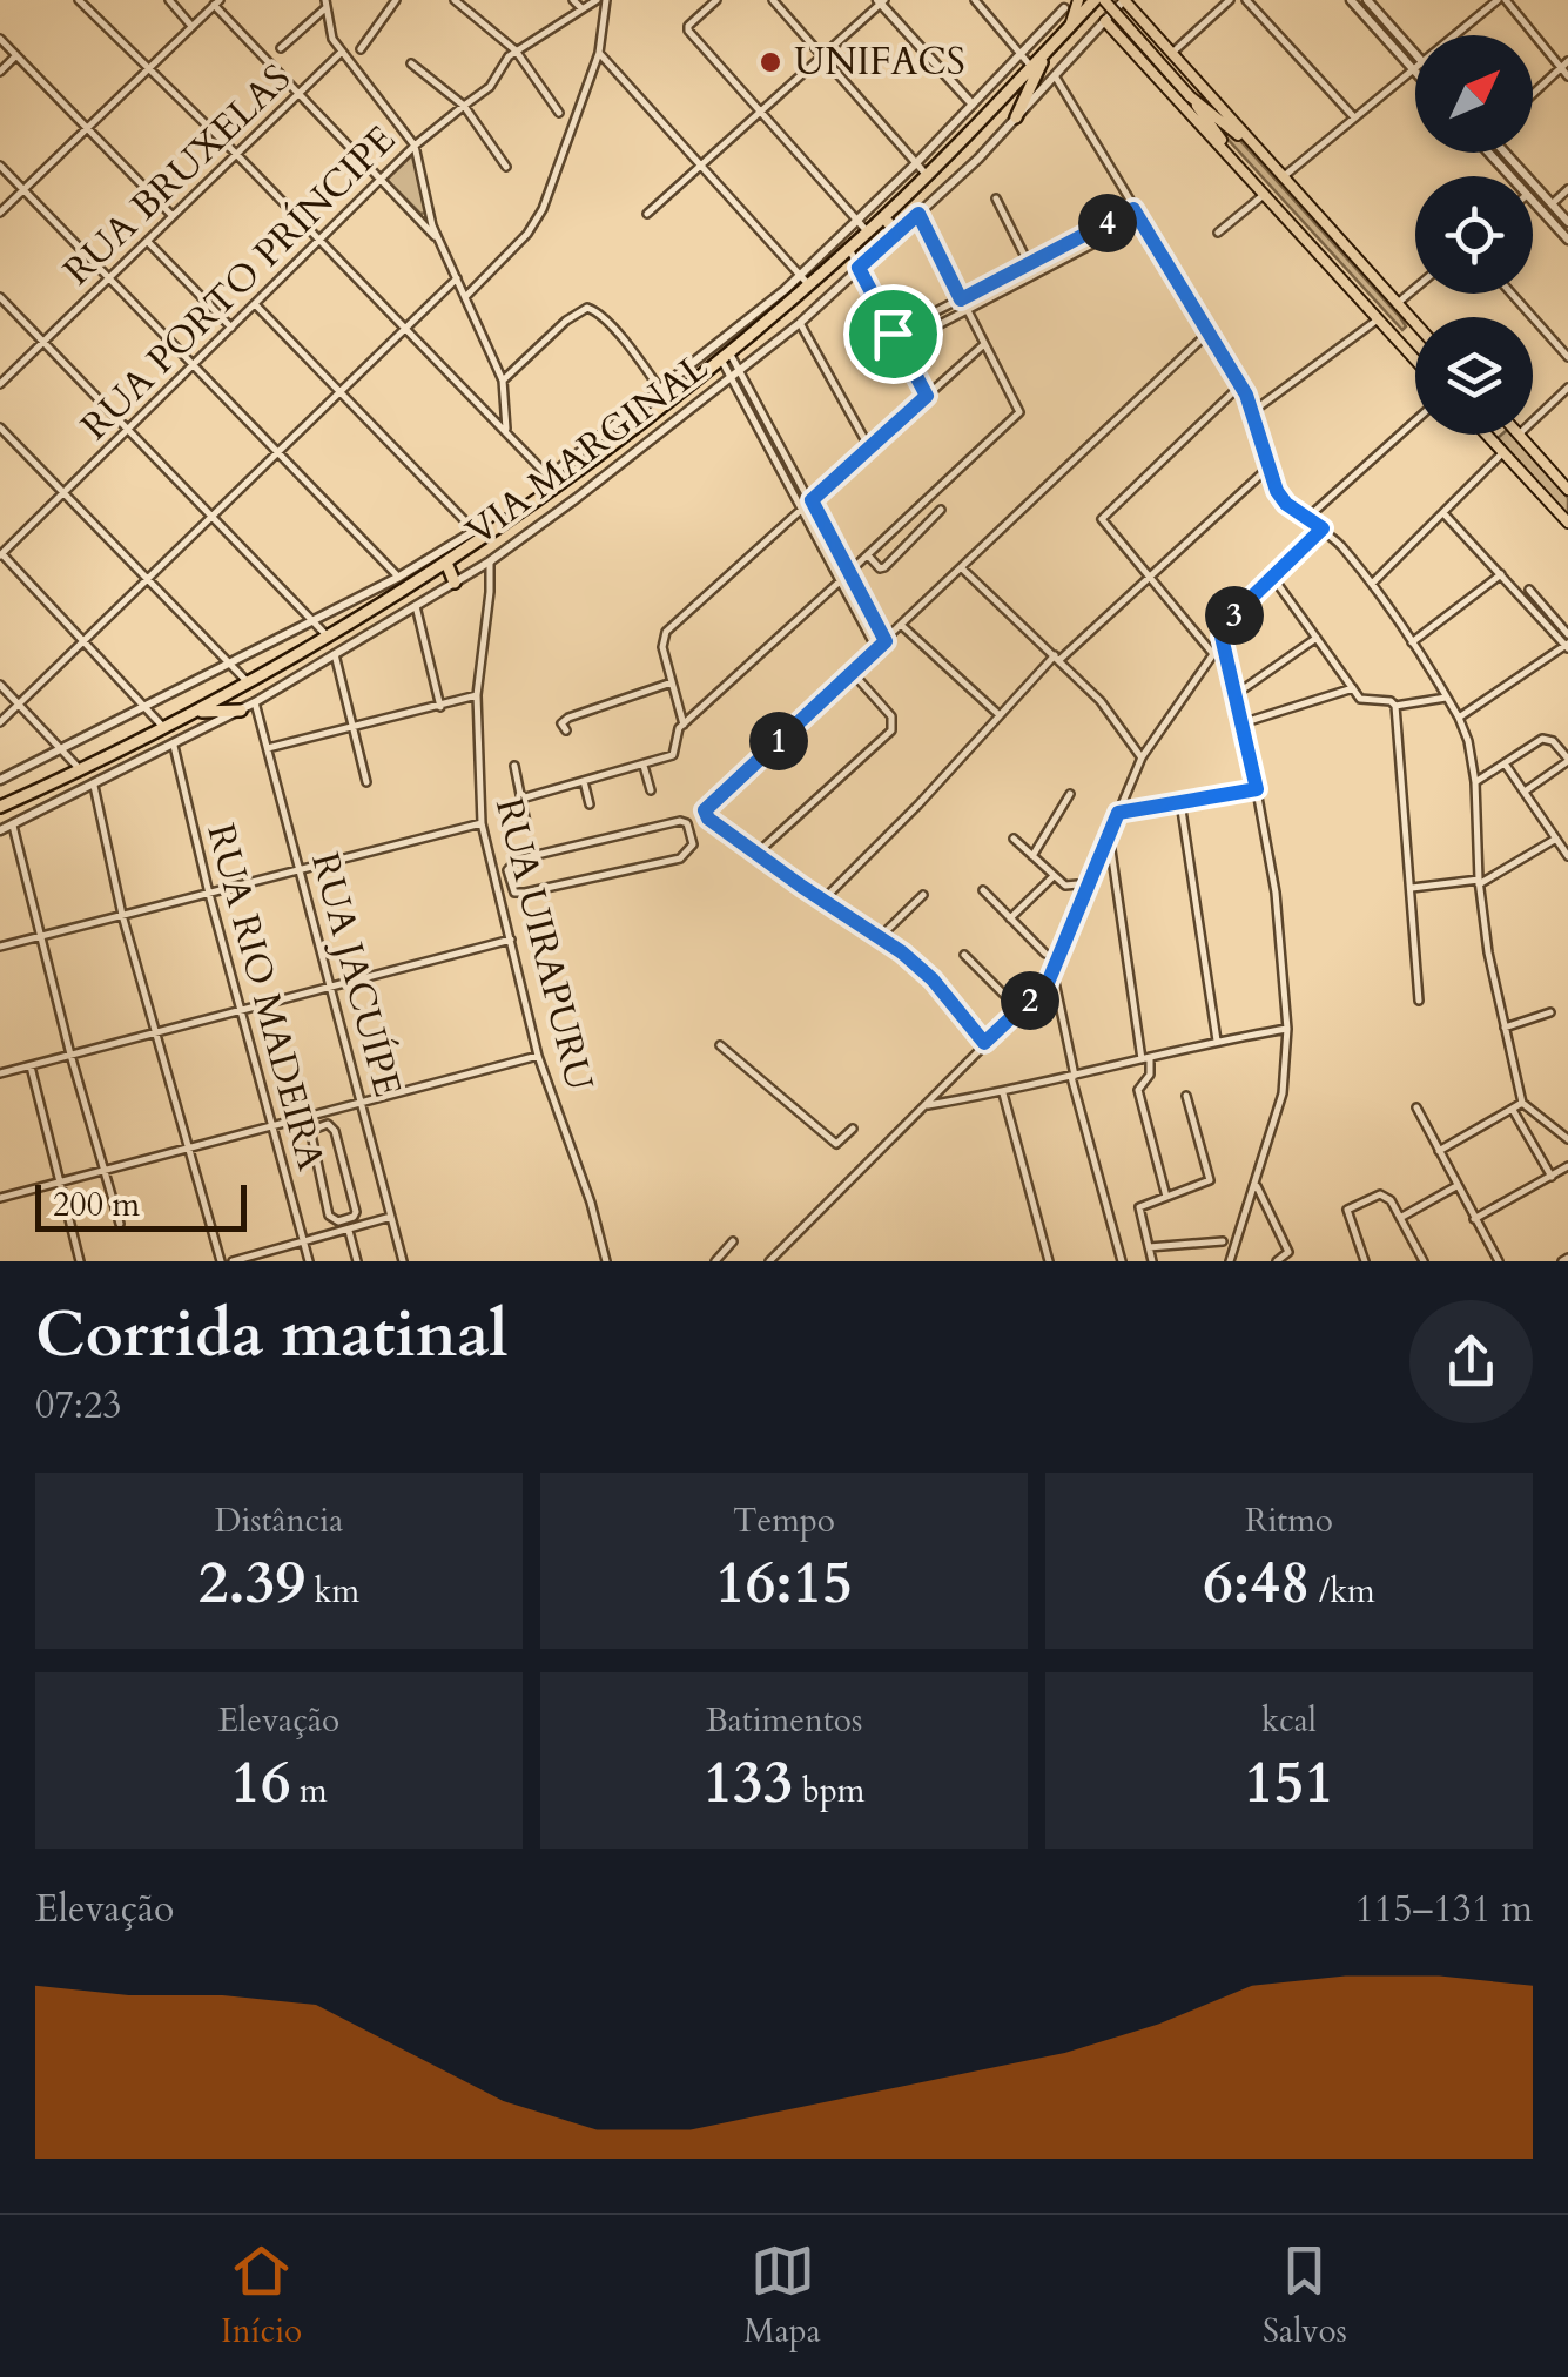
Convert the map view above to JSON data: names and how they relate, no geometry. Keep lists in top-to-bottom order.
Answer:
{
  "streets": {
    "street": [
      "RUA BRUXELAS",
      "RUA PORTO PRÍNCIPE",
      "VIA MARGINAL",
      "RUA UIRAPURU",
      "RUA JACUÍPE",
      "RUA RIO MADEIRA"
    ]
  },
  "crossings": [
    ["VIA MARGINAL", "RUA UIRAPURU"],
    ["VIA MARGINAL", "RUA JACUÍPE"],
    ["VIA MARGINAL", "RUA RIO MADEIRA"]
  ],
  "places": ["UNIFACS"],
  "scale_bar": "200 m",
  "north": "top right",
  "page": {
    "pins": [
      "4",
      "3",
      "1",
      "2"
    ],
    "scale": "200 m",
    "heading": ["Corrida matinal", "07:23"],
    "stats": [
      ["Distância", "2.39 km"],
      ["Tempo", "16:15"],
      ["Ritmo", "6:48 /km"],
      ["Elevação", "16 m"],
      ["Batimentos", "133 bpm"],
      ["kcal", "151"]
    ],
    "chart": ["Elevação", "115–131 m"],
    "tabs": ["Início", "Mapa", "Salvos"]
  }
}
